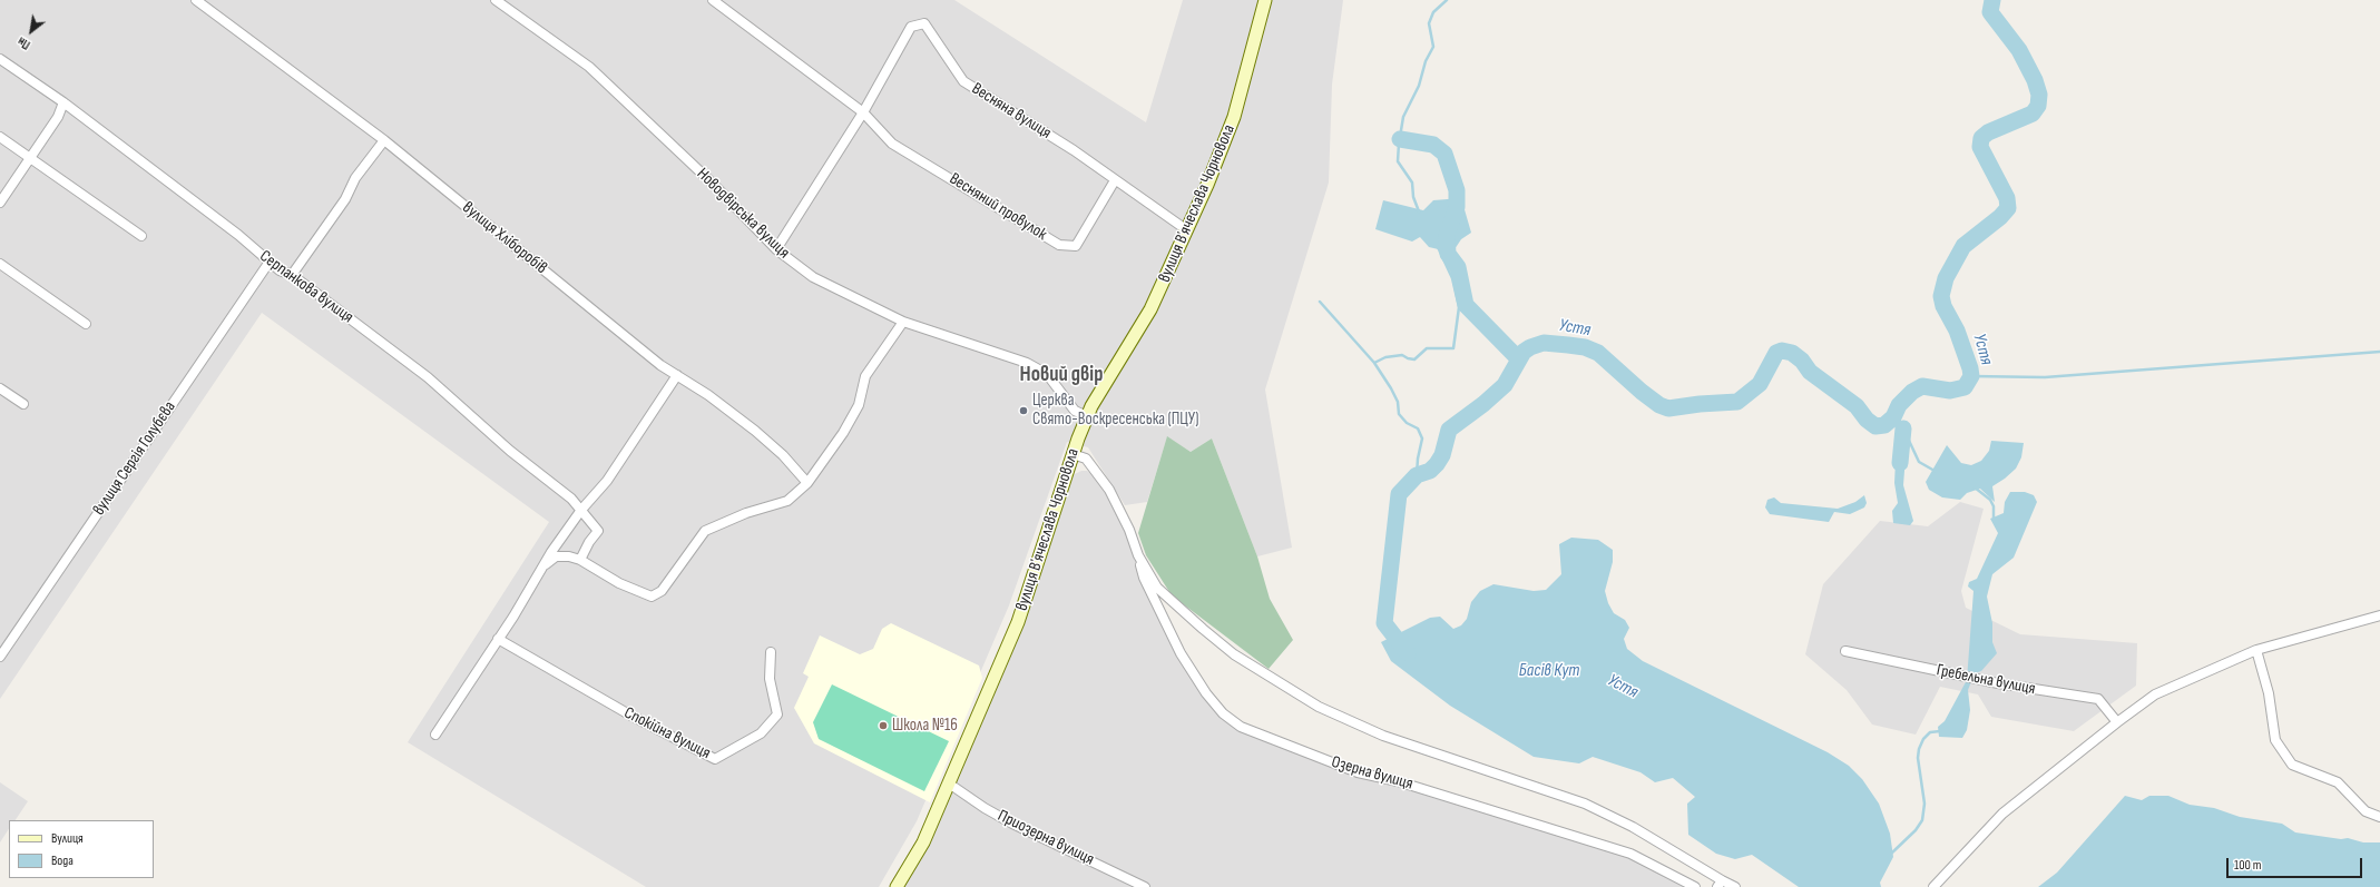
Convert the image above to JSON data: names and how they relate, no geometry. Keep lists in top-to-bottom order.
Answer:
{
  "streets": {
    "main road": ["вулиця Вʼячеслава Чорновола"],
    "street": [
      "Весняна вулиця",
      "Весняний провулок",
      "Новодвірська вулиця",
      "вулиця Хліборобів",
      "Серпанкова вулиця",
      "вулиця Сергія Голубєва",
      "Гребельна вулиця",
      "Спокійна вулиця",
      "Озерна вулиця",
      "Приозерна вулиця"
    ]
  },
  "crossings": [
    ["Весняна вулиця", "вулиця Вʼячеслава Чорновола"],
    ["Весняна вулиця", "Весняний провулок"],
    ["вулиця Вʼячеслава Чорновола", "Новодвірська вулиця"],
    ["вулиця Вʼячеслава Чорновола", "Приозерна вулиця"],
    ["Серпанкова вулиця", "вулиця Сергія Голубєва"]
  ],
  "districts": ["Новий двір"],
  "water": ["Устя", "Басів Кут"],
  "places": ["Церква Свято-Воскресенська (ПЦУ)", "Школа №16"],
  "legend": ["Вулиця", "Вода"],
  "scale_bar": "100 m",
  "north": "bottom left"
}
